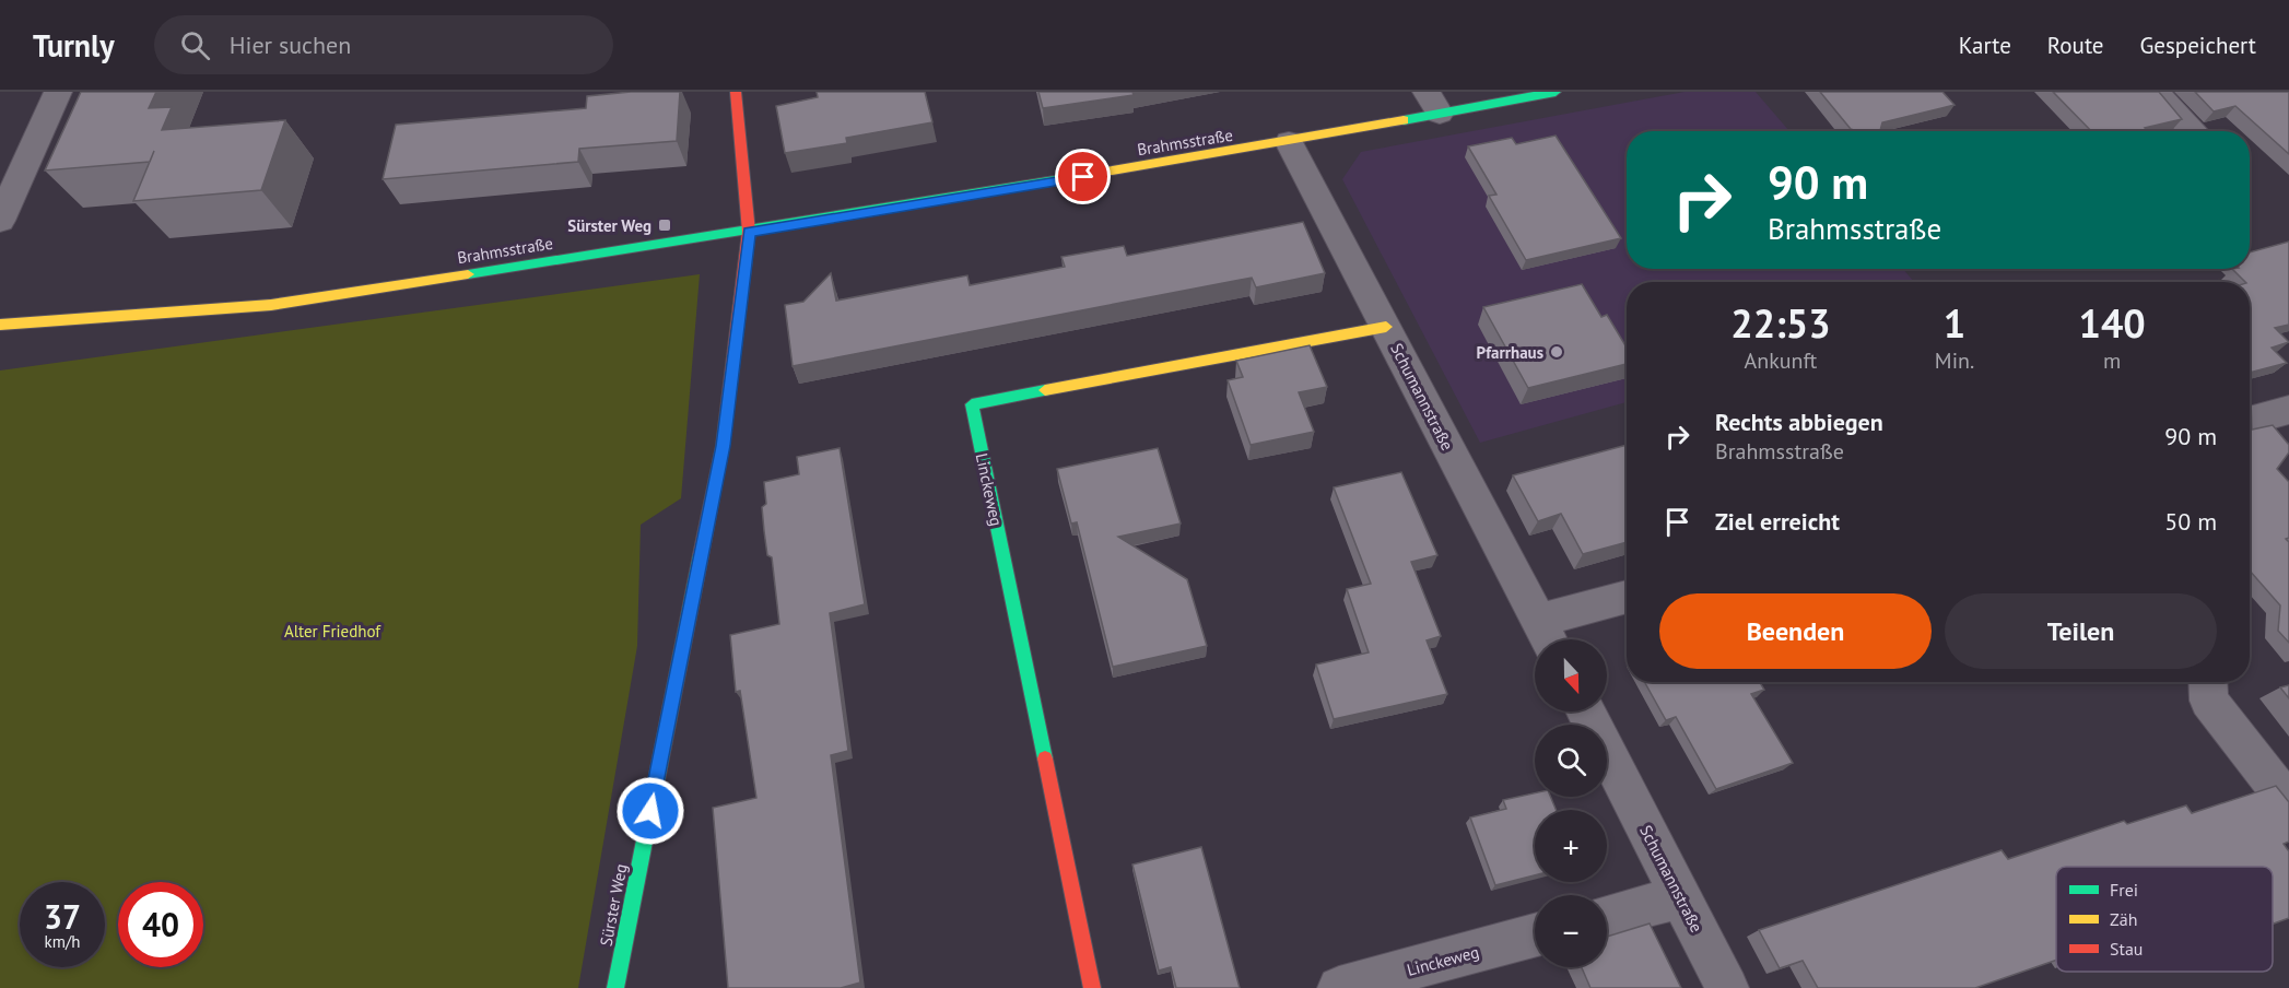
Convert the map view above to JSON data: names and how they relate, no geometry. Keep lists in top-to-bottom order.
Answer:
{
  "streets": {
    "street": [
      "Brahmsstraße",
      "Schumannstraße",
      "Linckeweg",
      "Sürster Weg"
    ]
  },
  "crossings": [
    ["Brahmsstraße", "Schumannstraße"],
    ["Brahmsstraße", "Sürster Weg"],
    ["Schumannstraße", "Linckeweg"]
  ],
  "parks": ["Alter Friedhof"],
  "places": {
    "transit": ["Sürster Weg"],
    "other": ["Pfarrhaus"]
  },
  "legend": ["Frei", "Zäh", "Stau"],
  "north": "bottom",
  "page": {
    "header": "Turnly",
    "search": "Hier suchen",
    "nav": ["Karte", "Route", "Gespeichert"],
    "turn": ["90 m", "Brahmsstraße"],
    "eta": [
      "22:53",
      "Ankunft",
      "1",
      "Min.",
      "140",
      "m"
    ],
    "list": [
      {
        "name": "Rechts abbiegen",
        "note": "Brahmsstraße",
        "value": "90 m"
      },
      {
        "name": "Ziel erreicht",
        "value": "50 m"
      }
    ],
    "buttons": ["Beenden", "Teilen"],
    "map_buttons": ["+", "−"],
    "speed": "37 km/h",
    "limit": "40"
  }
}
